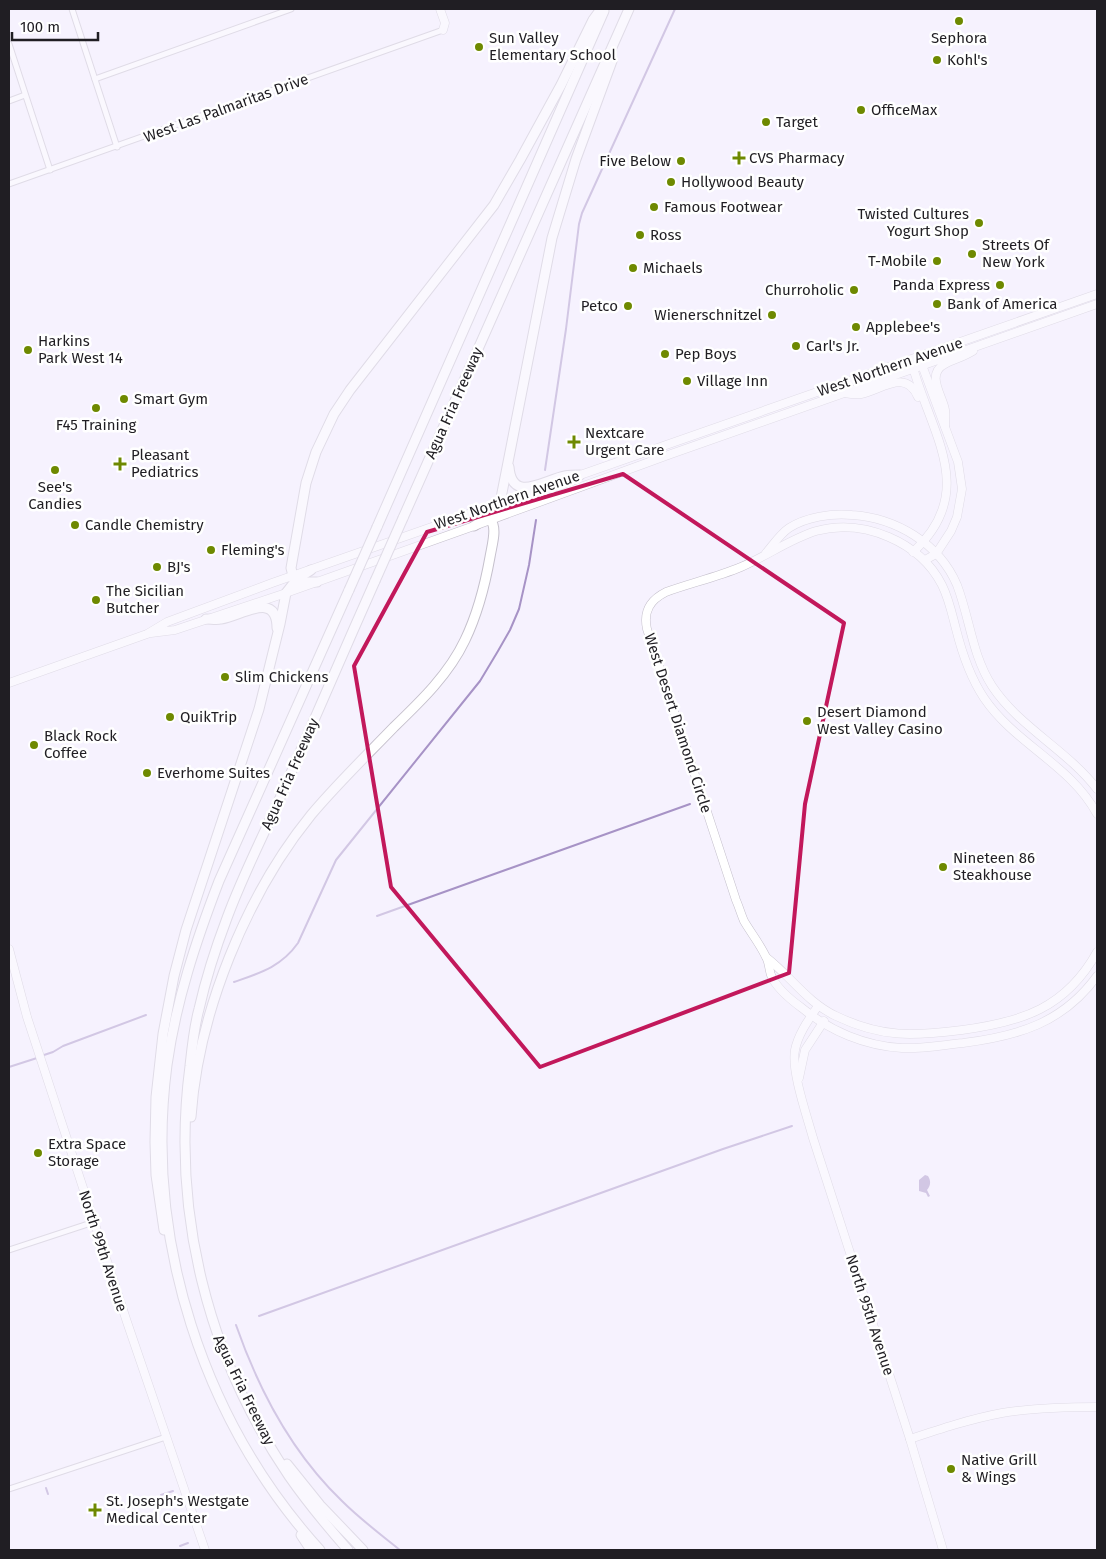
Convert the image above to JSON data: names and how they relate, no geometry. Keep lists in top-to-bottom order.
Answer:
{
  "streets": {
    "highway": ["Agua Fria Freeway"],
    "street": [
      "West Las Palmaritas Drive",
      "West Northern Avenue",
      "West Desert Diamond Circle",
      "North 99th Avenue",
      "North 95th Avenue"
    ]
  },
  "crossings": [
    ["West Desert Diamond Circle", "North 95th Avenue"]
  ],
  "places": {
    "other": [
      "Sephora",
      "Sun Valley Elementary School",
      "Kohl's",
      "OfficeMax",
      "Target",
      "Five Below",
      "Hollywood Beauty",
      "Famous Footwear",
      "Twisted Cultures Yogurt Shop",
      "Ross",
      "Streets Of New York",
      "T-Mobile",
      "Michaels",
      "Panda Express",
      "Churroholic",
      "Bank of America",
      "Petco",
      "Wienerschnitzel",
      "Applebee's",
      "Carl's Jr.",
      "Harkins Park West 14",
      "Pep Boys",
      "Village Inn",
      "Smart Gym",
      "F45 Training",
      "See's Candies",
      "Candle Chemistry",
      "Fleming's",
      "BJ's",
      "The Sicilian Butcher",
      "Slim Chickens",
      "QuikTrip",
      "Desert Diamond West Valley Casino",
      "Black Rock Coffee",
      "Everhome Suites",
      "Nineteen 86 Steakhouse",
      "Extra Space Storage",
      "Native Grill & Wings"
    ],
    "health": [
      "CVS Pharmacy",
      "Nextcare Urgent Care",
      "Pleasant Pediatrics",
      "St. Joseph's Westgate Medical Center"
    ]
  },
  "scale_bar": "100 m"
}
